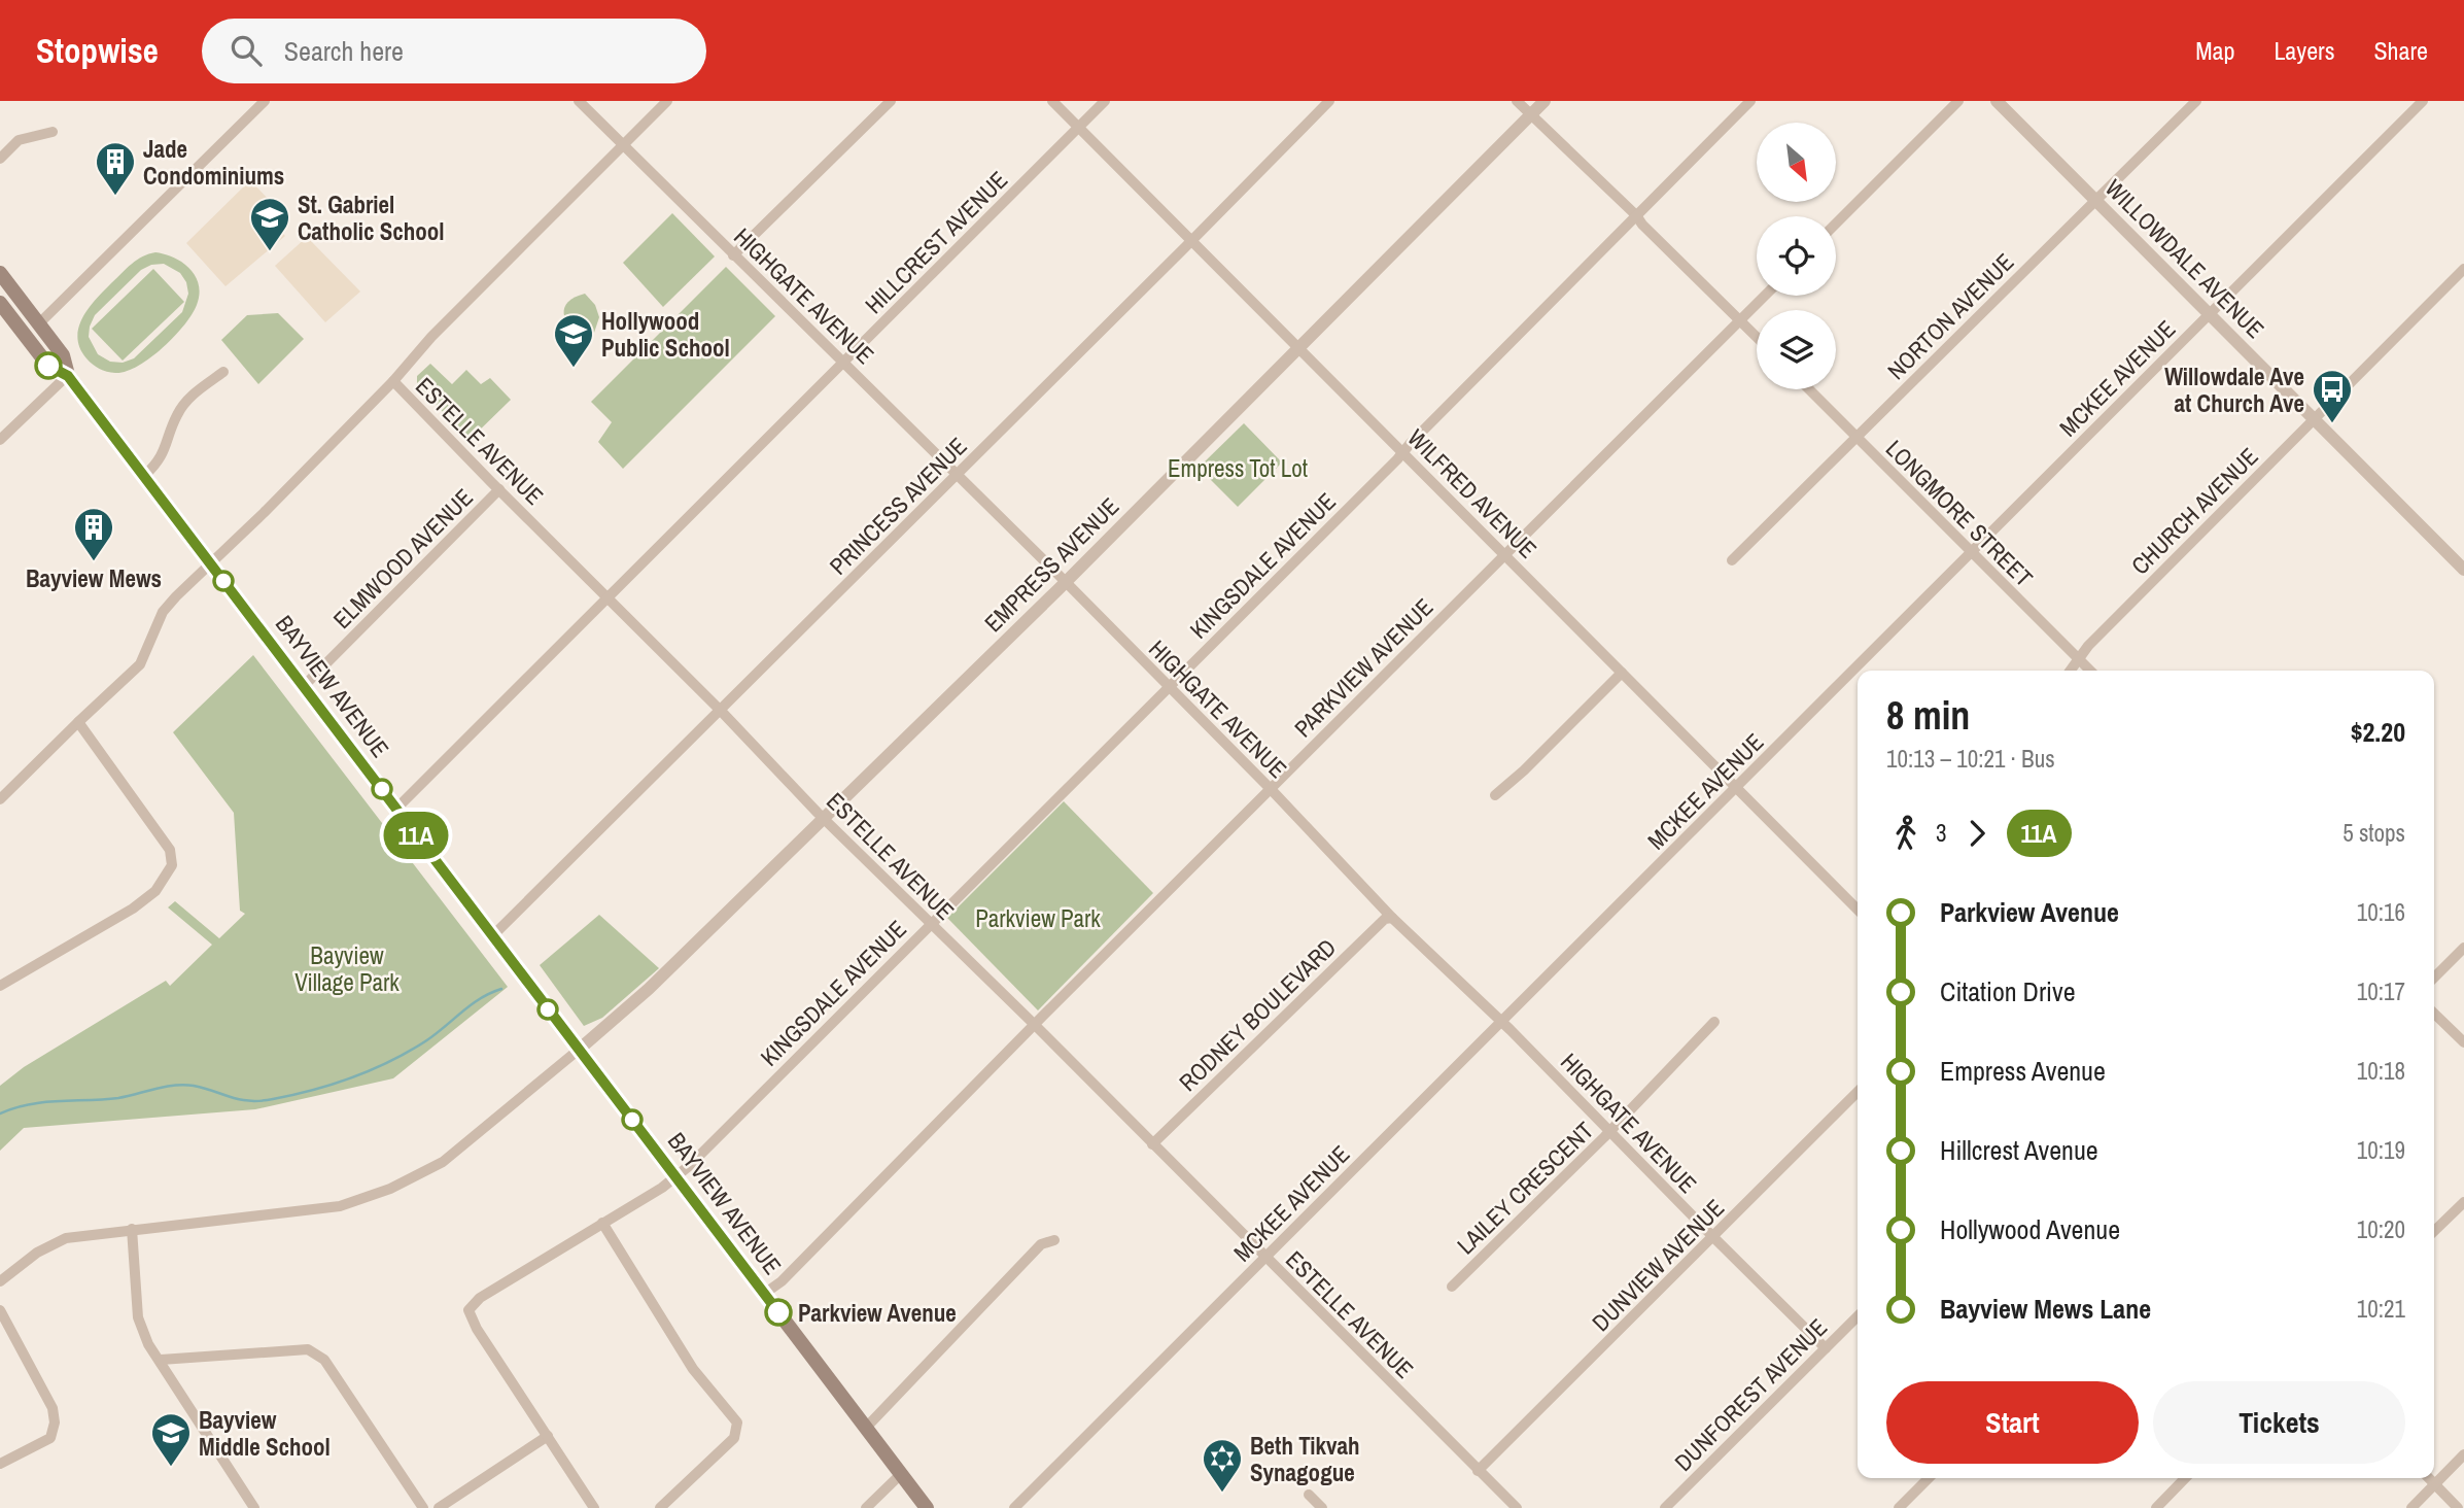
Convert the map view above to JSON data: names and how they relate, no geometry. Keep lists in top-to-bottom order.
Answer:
{
  "streets": {
    "main road": ["BAYVIEW AVENUE"],
    "street": [
      "HILLCREST AVENUE",
      "WILLOWDALE AVENUE",
      "HIGHGATE AVENUE",
      "NORTON AVENUE",
      "MCKEE AVENUE",
      "ESTELLE AVENUE",
      "WILFRED AVENUE",
      "PRINCESS AVENUE",
      "CHURCH AVENUE",
      "LONGMORE STREET",
      "ELMWOOD AVENUE",
      "EMPRESS AVENUE",
      "KINGSDALE AVENUE",
      "PARKVIEW AVENUE",
      "RODNEY BOULEVARD",
      "LAILEY CRESCENT",
      "DUNVIEW AVENUE",
      "DUNFOREST AVENUE"
    ]
  },
  "crossings": [
    ["HILLCREST AVENUE", "HIGHGATE AVENUE"],
    ["HILLCREST AVENUE", "ESTELLE AVENUE"],
    ["HILLCREST AVENUE", "WILFRED AVENUE"],
    ["HILLCREST AVENUE", "BAYVIEW AVENUE"],
    ["WILLOWDALE AVENUE", "NORTON AVENUE"],
    ["WILLOWDALE AVENUE", "MCKEE AVENUE"],
    ["WILLOWDALE AVENUE", "CHURCH AVENUE"],
    ["HIGHGATE AVENUE", "MCKEE AVENUE"],
    ["HIGHGATE AVENUE", "PRINCESS AVENUE"],
    ["HIGHGATE AVENUE", "EMPRESS AVENUE"],
    ["HIGHGATE AVENUE", "KINGSDALE AVENUE"],
    ["HIGHGATE AVENUE", "PARKVIEW AVENUE"],
    ["HIGHGATE AVENUE", "RODNEY BOULEVARD"],
    ["HIGHGATE AVENUE", "LAILEY CRESCENT"],
    ["HIGHGATE AVENUE", "DUNVIEW AVENUE"],
    ["HIGHGATE AVENUE", "DUNFOREST AVENUE"],
    ["NORTON AVENUE", "LONGMORE STREET"],
    ["MCKEE AVENUE", "ESTELLE AVENUE"],
    ["MCKEE AVENUE", "WILFRED AVENUE"],
    ["MCKEE AVENUE", "LONGMORE STREET"],
    ["ESTELLE AVENUE", "PRINCESS AVENUE"],
    ["ESTELLE AVENUE", "ELMWOOD AVENUE"],
    ["ESTELLE AVENUE", "EMPRESS AVENUE"],
    ["ESTELLE AVENUE", "KINGSDALE AVENUE"],
    ["ESTELLE AVENUE", "PARKVIEW AVENUE"],
    ["ESTELLE AVENUE", "RODNEY BOULEVARD"],
    ["ESTELLE AVENUE", "DUNVIEW AVENUE"],
    ["WILFRED AVENUE", "PRINCESS AVENUE"],
    ["WILFRED AVENUE", "EMPRESS AVENUE"],
    ["WILFRED AVENUE", "KINGSDALE AVENUE"],
    ["WILFRED AVENUE", "PARKVIEW AVENUE"],
    ["PRINCESS AVENUE", "BAYVIEW AVENUE"],
    ["CHURCH AVENUE", "LONGMORE STREET"],
    ["ELMWOOD AVENUE", "BAYVIEW AVENUE"],
    ["EMPRESS AVENUE", "BAYVIEW AVENUE"],
    ["KINGSDALE AVENUE", "BAYVIEW AVENUE"],
    ["PARKVIEW AVENUE", "BAYVIEW AVENUE"]
  ],
  "parks": ["Empress Tot Lot", "Parkview Park", "Bayview Village Park"],
  "places": {
    "building": ["Jade Condominiums", "Bayview Mews"],
    "school or university": ["St. Gabriel Catholic School", "Hollywood Public School", "Bayview Middle School"],
    "bus stop": ["Willowdale Ave at Church Ave"],
    "other": ["Parkview Avenue"],
    "synagogue": ["Beth Tikvah Synagogue"]
  },
  "lines": ["bus line 11A"],
  "north": "bottom right",
  "page": {
    "header": "Stopwise",
    "search": "Search here",
    "nav": ["Map", "Layers", "Share"],
    "on_map": "11A",
    "heading": ["8 min", "10:13 – 10:21 · Bus", "$2.20"],
    "legs": ["3", "11A", "5 stops"],
    "list": [
      {
        "name": "Parkview Avenue",
        "value": "10:16"
      },
      {
        "name": "Citation Drive",
        "value": "10:17"
      },
      {
        "name": "Empress Avenue",
        "value": "10:18"
      },
      {
        "name": "Hillcrest Avenue",
        "value": "10:19"
      },
      {
        "name": "Hollywood Avenue",
        "value": "10:20"
      },
      {
        "name": "Bayview Mews Lane",
        "value": "10:21"
      }
    ],
    "buttons": ["Start", "Tickets"]
  }
}
